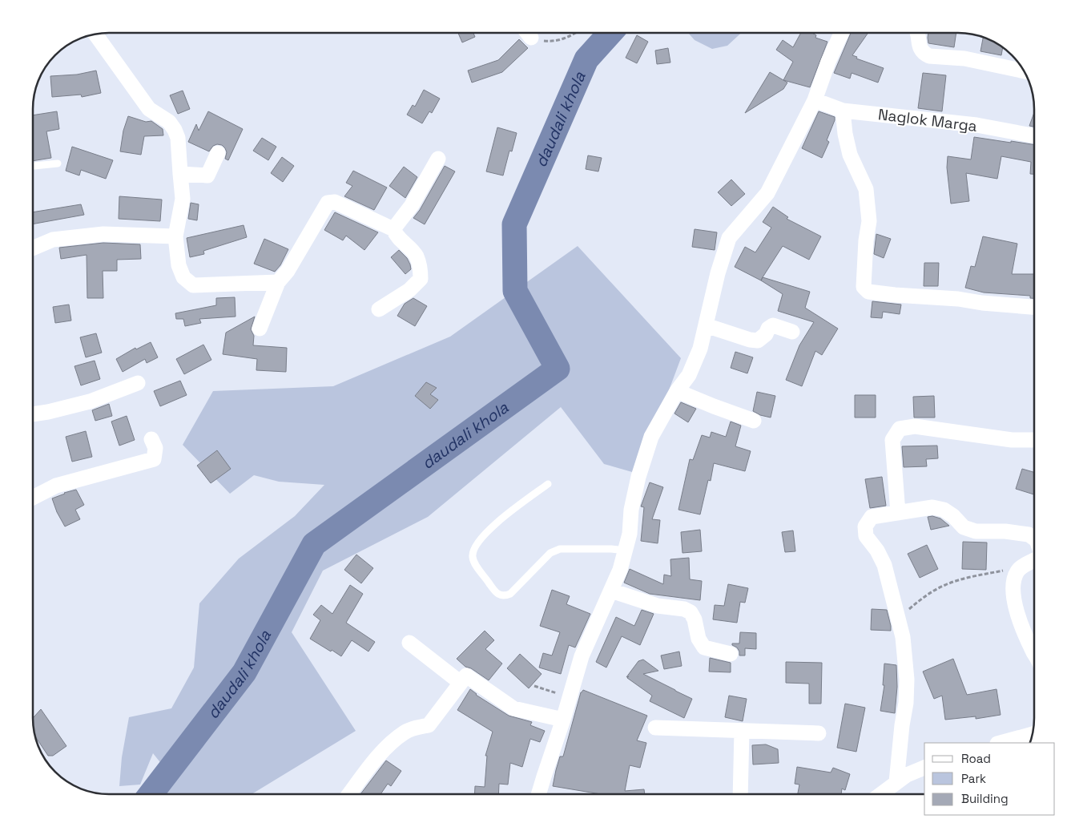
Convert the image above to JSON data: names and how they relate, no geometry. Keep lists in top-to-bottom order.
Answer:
{
  "streets": {
    "street": ["Naglok Marga"]
  },
  "water": ["daudali khola"],
  "legend": ["Road", "Park", "Building"]
}
